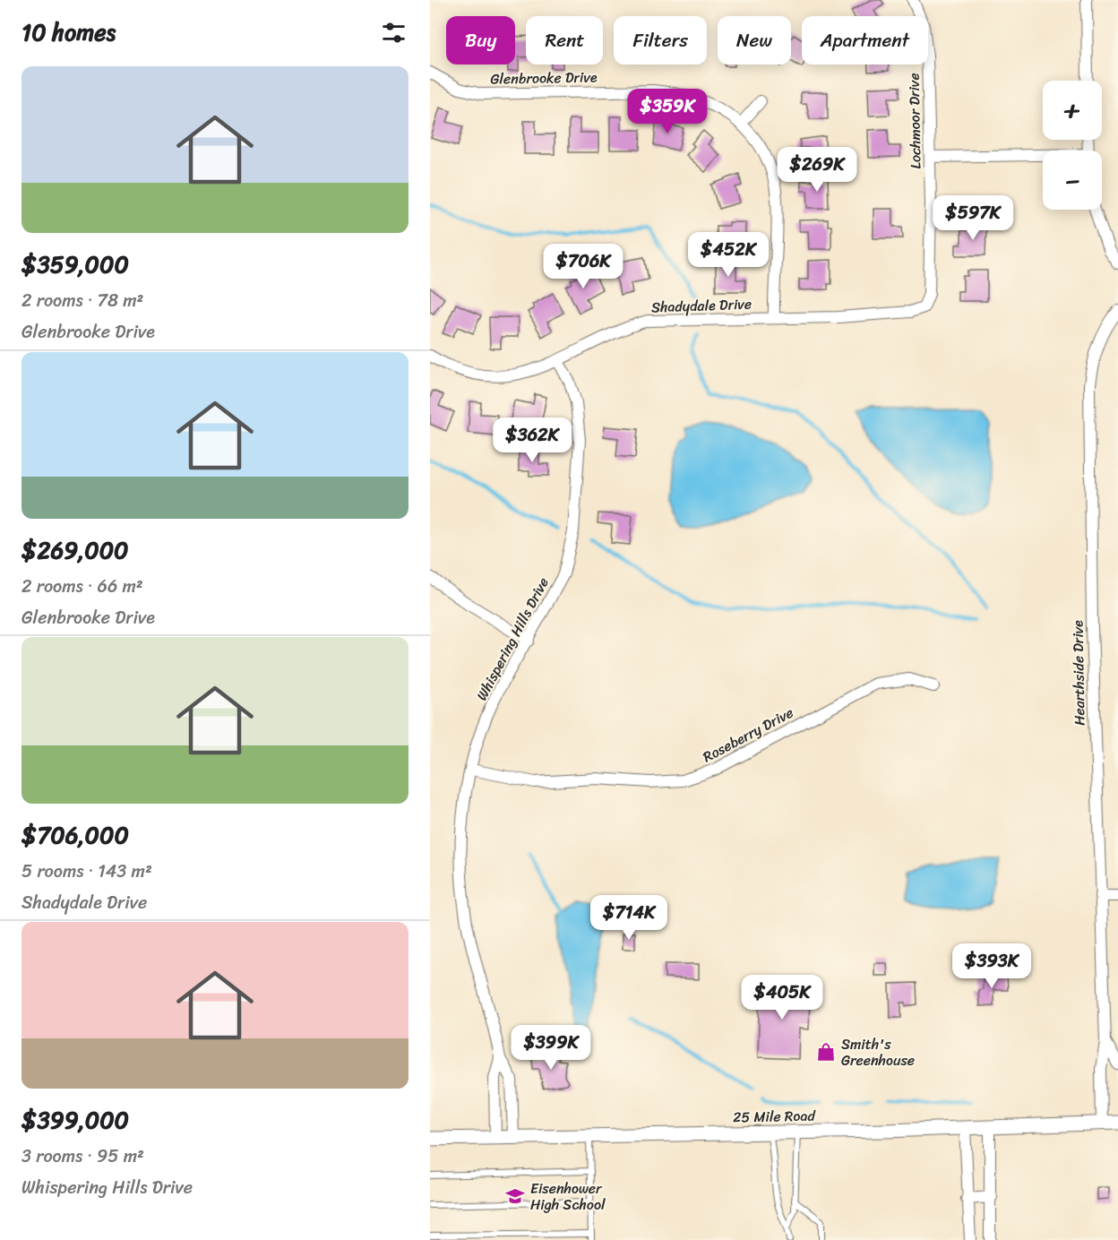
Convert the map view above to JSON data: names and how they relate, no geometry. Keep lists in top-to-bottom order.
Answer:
{
  "streets": {
    "street": [
      "Glenbrooke Drive",
      "Lochmoor Drive",
      "Shadydale Drive",
      "Whispering Hills Drive",
      "Hearthside Drive",
      "Roseberry Drive",
      "25 Mile Road"
    ]
  },
  "crossings": [
    ["Glenbrooke Drive", "Shadydale Drive"],
    ["Lochmoor Drive", "Shadydale Drive"],
    ["Shadydale Drive", "Whispering Hills Drive"],
    ["Whispering Hills Drive", "Roseberry Drive"],
    ["Whispering Hills Drive", "25 Mile Road"],
    ["Hearthside Drive", "25 Mile Road"]
  ],
  "places": {
    "shop": ["Smith's Greenhouse"],
    "school or university": ["Eisenhower High School"]
  },
  "page": {
    "heading": "10 homes",
    "chip": [
      "Buy",
      "Rent",
      "Filters",
      "New",
      "Apartment"
    ],
    "list": [
      {
        "name": "$359,000",
        "note": "2 rooms · 78 m² · Glenbrooke Drive"
      },
      {
        "name": "$269,000",
        "note": "2 rooms · 66 m² · Glenbrooke Drive"
      },
      {
        "name": "$706,000",
        "note": "5 rooms · 143 m² · Shadydale Drive"
      },
      {
        "name": "$399,000",
        "note": "3 rooms · 95 m² · Whispering Hills Drive"
      }
    ],
    "map_buttons": ["+", "−"],
    "price": [
      "$359K",
      "$269K",
      "$597K",
      "$452K",
      "$706K",
      "$362K",
      "$714K",
      "$393K",
      "$405K",
      "$399K"
    ]
  }
}
